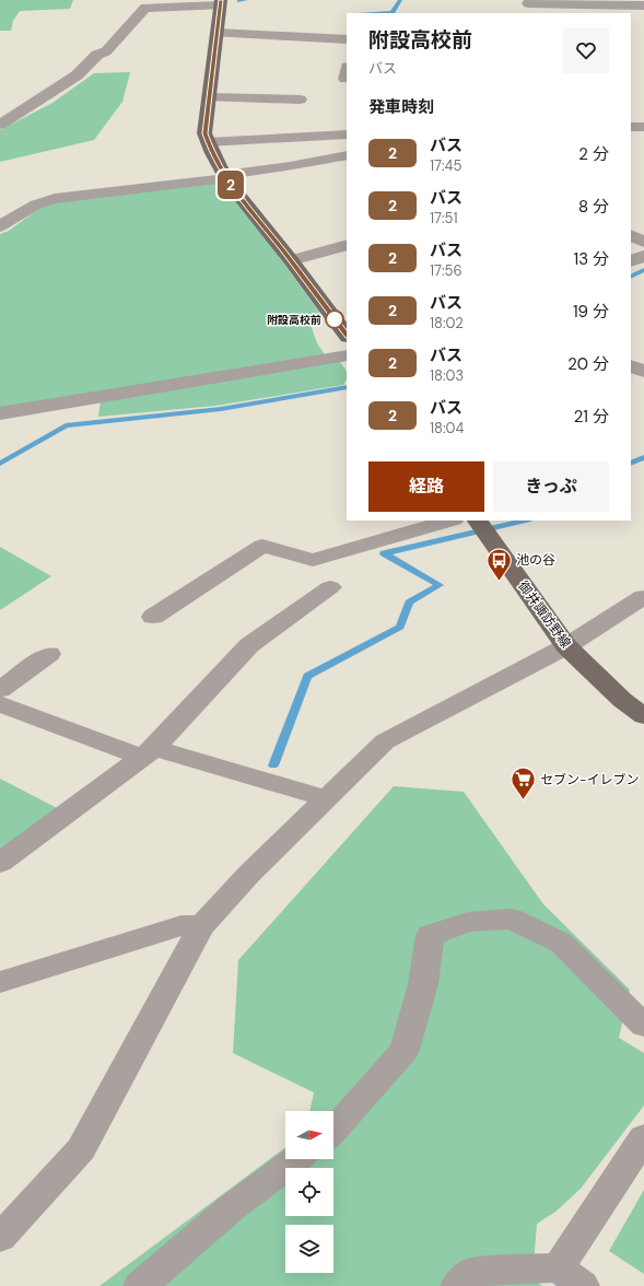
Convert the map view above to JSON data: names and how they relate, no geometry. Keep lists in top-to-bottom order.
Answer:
{
  "streets": {
    "main road": ["御井諏訪野線"]
  },
  "places": {
    "other": ["附設高校前"],
    "bus stop": ["池の谷"],
    "supermarket": ["セブン-イレブン"]
  },
  "lines": ["bus line 2"],
  "north": "right",
  "page": {
    "on_map": "2",
    "heading": [
      ["附設高校前", "バス"],
      "発車時刻"
    ],
    "list": [
      {
        "mark": "2",
        "name": "バス",
        "note": "17:45",
        "value": "2 分"
      },
      {
        "mark": "2",
        "name": "バス",
        "note": "17:51",
        "value": "8 分"
      },
      {
        "mark": "2",
        "name": "バス",
        "note": "17:56",
        "value": "13 分"
      },
      {
        "mark": "2",
        "name": "バス",
        "note": "18:02",
        "value": "19 分"
      },
      {
        "mark": "2",
        "name": "バス",
        "note": "18:03",
        "value": "20 分"
      },
      {
        "mark": "2",
        "name": "バス",
        "note": "18:04",
        "value": "21 分"
      }
    ],
    "buttons": ["経路", "きっぷ"]
  }
}
